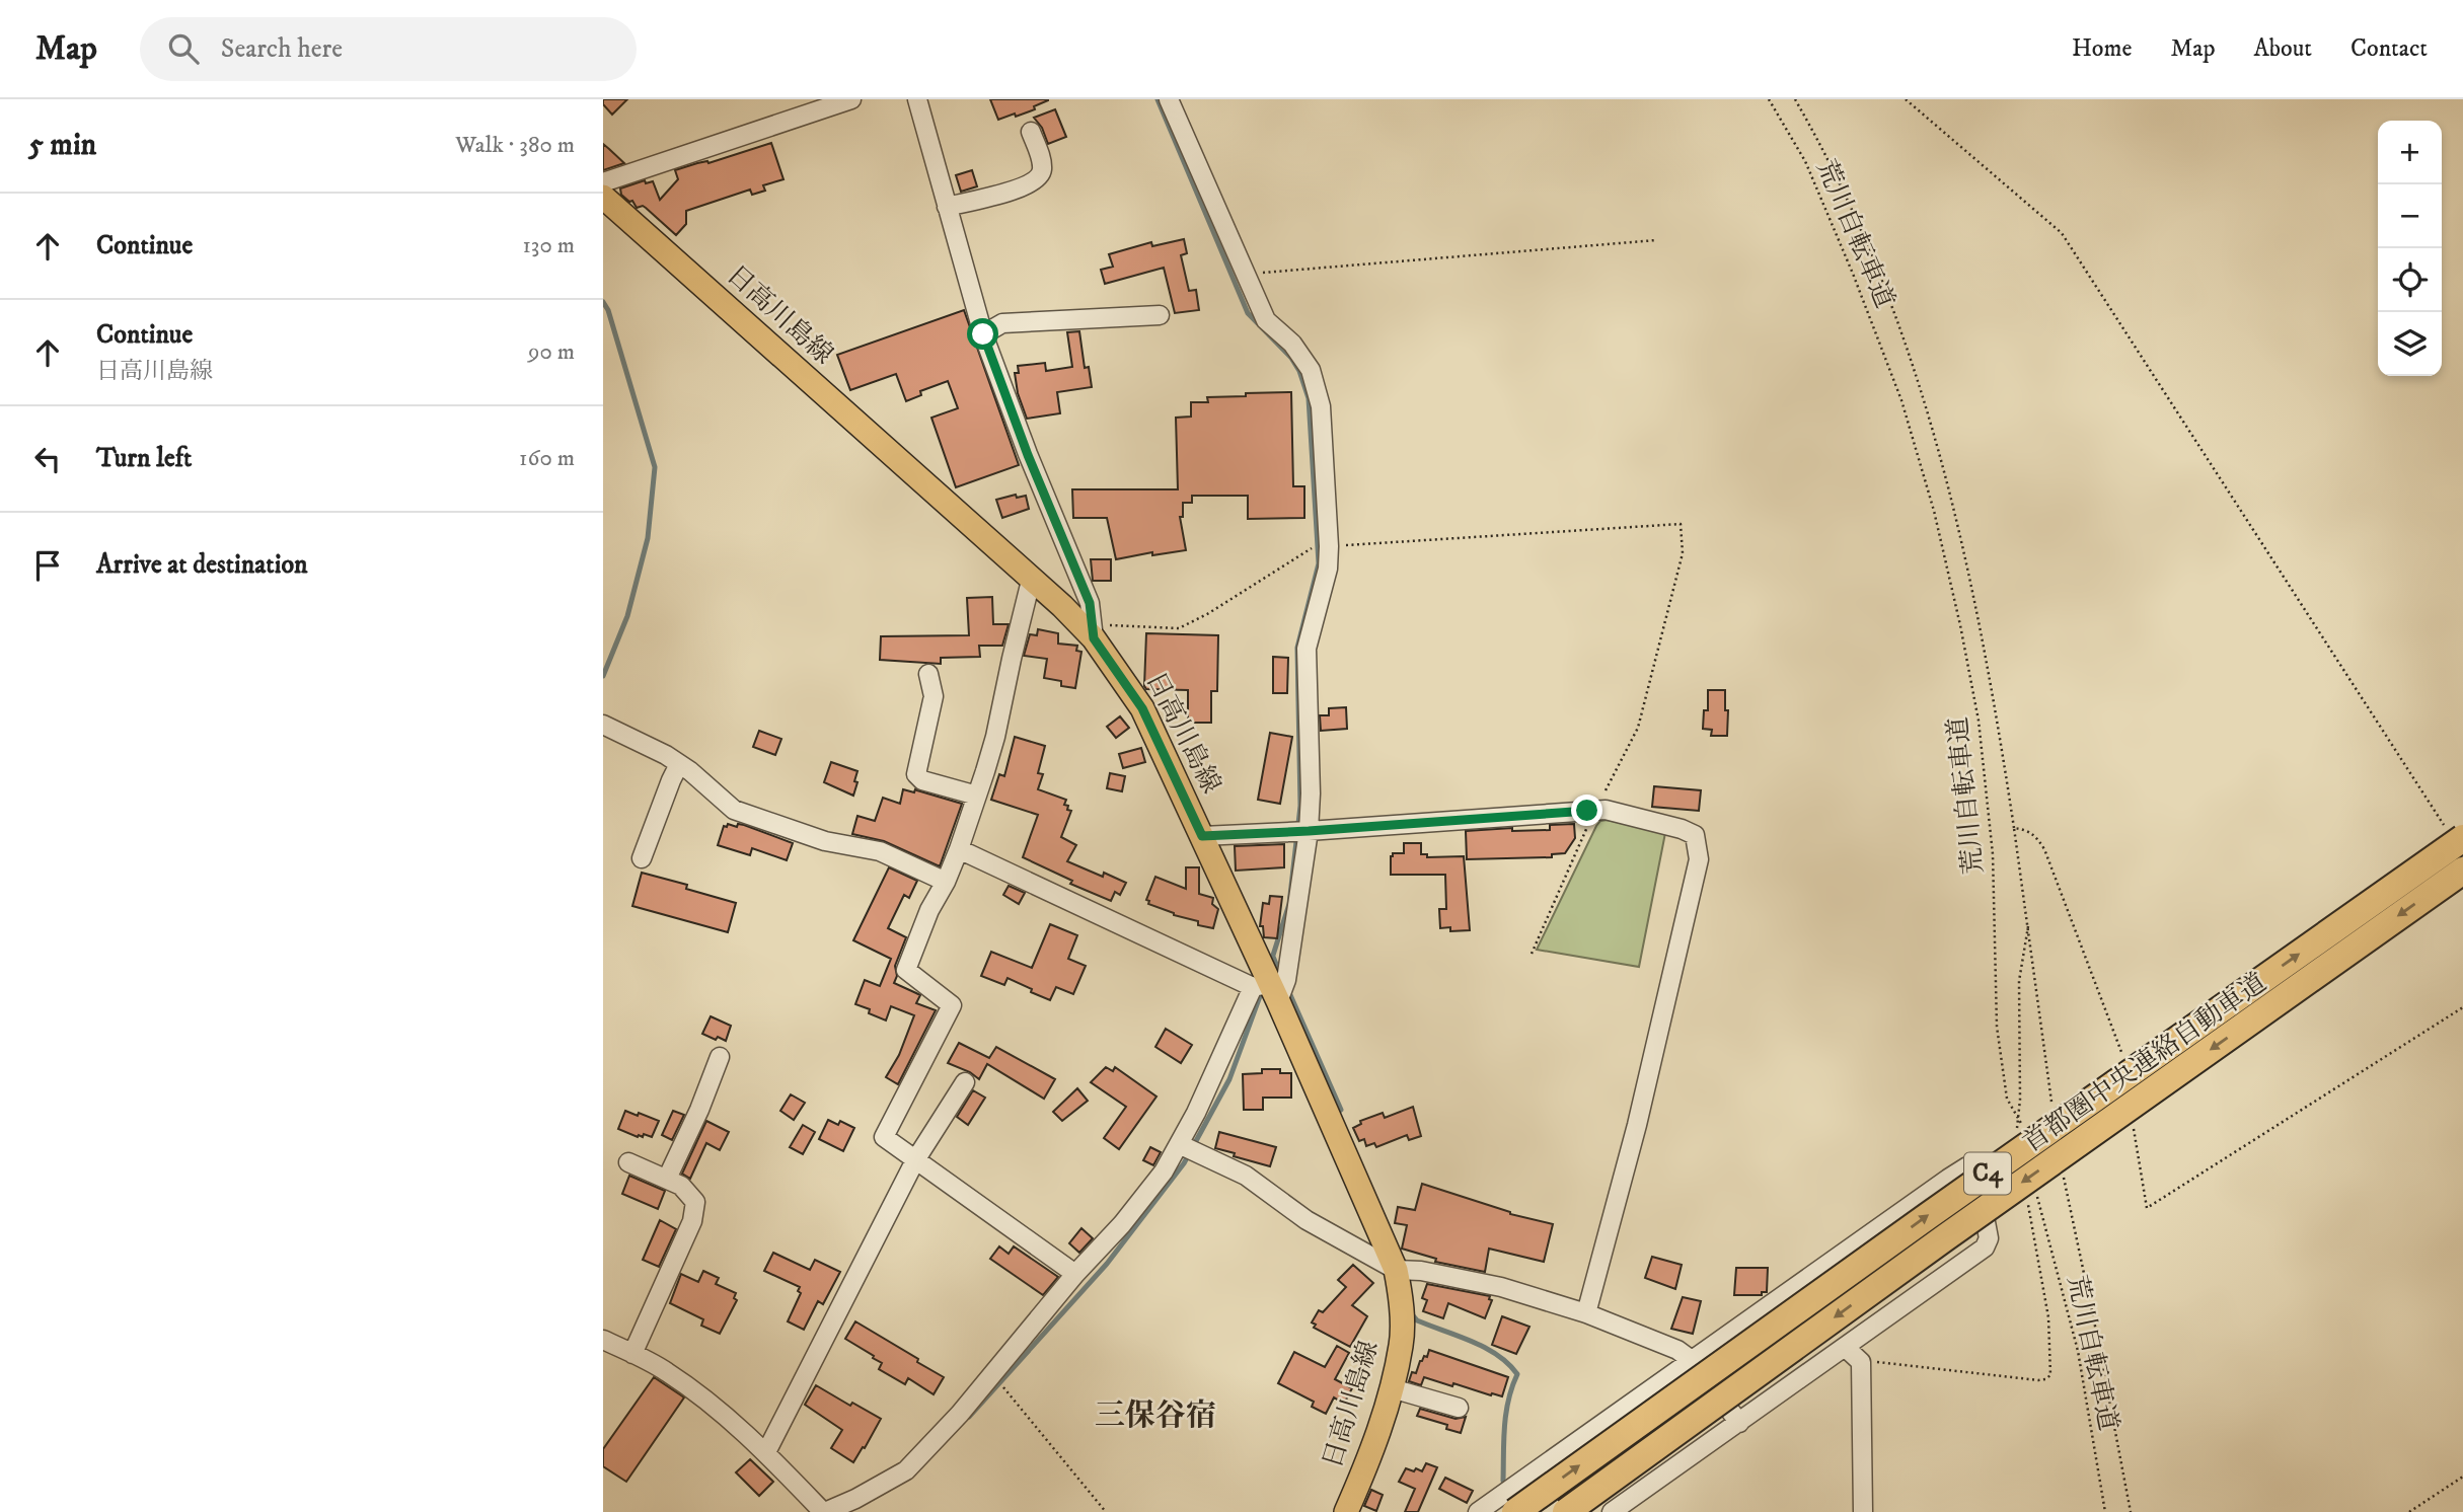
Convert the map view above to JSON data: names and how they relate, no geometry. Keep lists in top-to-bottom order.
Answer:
{
  "streets": {
    "highway": ["首都圏中央連絡自動車道", "C4"],
    "main road": ["日高川島線"],
    "path": ["荒川自転車道"]
  },
  "districts": ["三保谷宿"],
  "page": {
    "header": "Map",
    "search": "Search here",
    "nav": [
      "Home",
      "Map",
      "About",
      "Contact"
    ],
    "heading": ["5 min", "Walk · 380 m"],
    "map_buttons": ["+", "−"],
    "list": [
      ["Continue", "130 m"],
      ["Continue", "日高川島線", "90 m"],
      ["Turn left", "160 m"],
      "Arrive at destination"
    ]
  }
}
